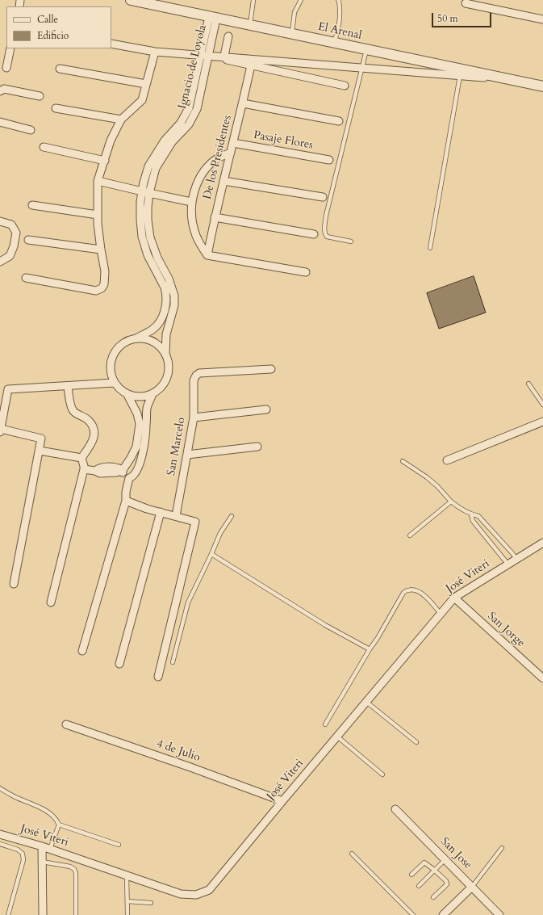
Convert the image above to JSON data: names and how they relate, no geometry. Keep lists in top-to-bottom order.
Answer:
{
  "streets": {
    "street": [
      "El Arenal",
      "Ignacio de Loyola",
      "Pasaje Flores",
      "De los Presidentes",
      "San Marcelo",
      "José Viteri",
      "San Jorge",
      "4 de Julio",
      "San Jose"
    ]
  },
  "crossings": [
    ["El Arenal", "Ignacio de Loyola"],
    ["Pasaje Flores", "De los Presidentes"],
    ["José Viteri", "San Jorge"],
    ["José Viteri", "4 de Julio"]
  ],
  "legend": ["Calle", "Edificio"],
  "scale_bar": "50 m"
}
